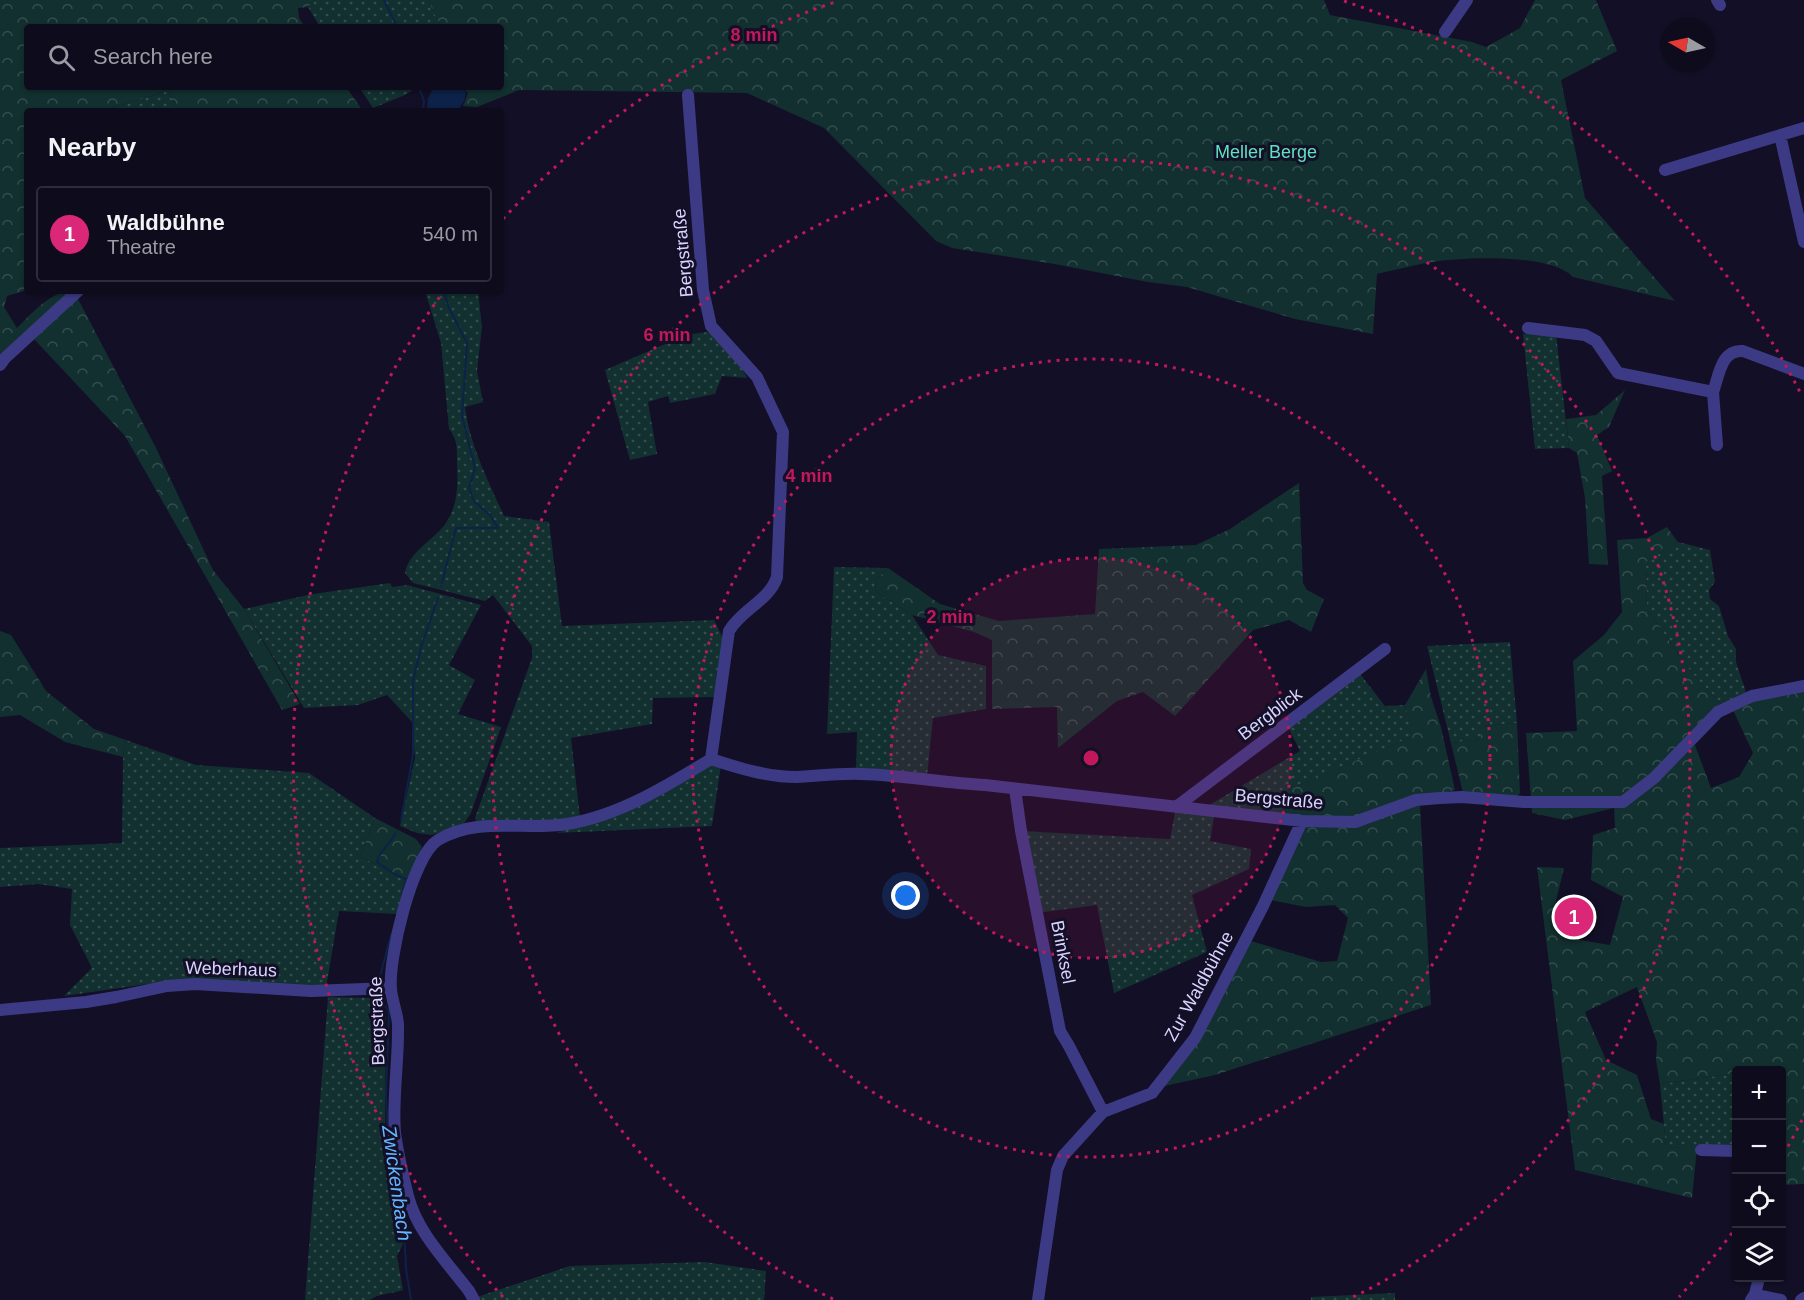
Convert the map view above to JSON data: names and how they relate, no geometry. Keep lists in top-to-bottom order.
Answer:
{
  "streets": {
    "street": [
      "Bergstraße",
      "Bergblick",
      "Brinksel",
      "Weberhaus",
      "Zur Waldbühne"
    ]
  },
  "crossings": [
    ["Bergstraße", "Bergblick"],
    ["Bergstraße", "Brinksel"],
    ["Bergstraße", "Weberhaus"],
    ["Bergstraße", "Zur Waldbühne"],
    ["Brinksel", "Zur Waldbühne"]
  ],
  "water": ["Zwickenbach"],
  "parks": ["Meller Berge"],
  "north": "left",
  "page": {
    "search": "Search here",
    "heading": "Nearby",
    "list": [
      {
        "mark": "1",
        "name": "Waldbühne",
        "note": "Theatre",
        "value": "540 m"
      }
    ],
    "pins": "1",
    "map_buttons": ["+", "−"]
  },
  "rings": [
    "8 min",
    "6 min",
    "4 min",
    "2 min"
  ]
}
